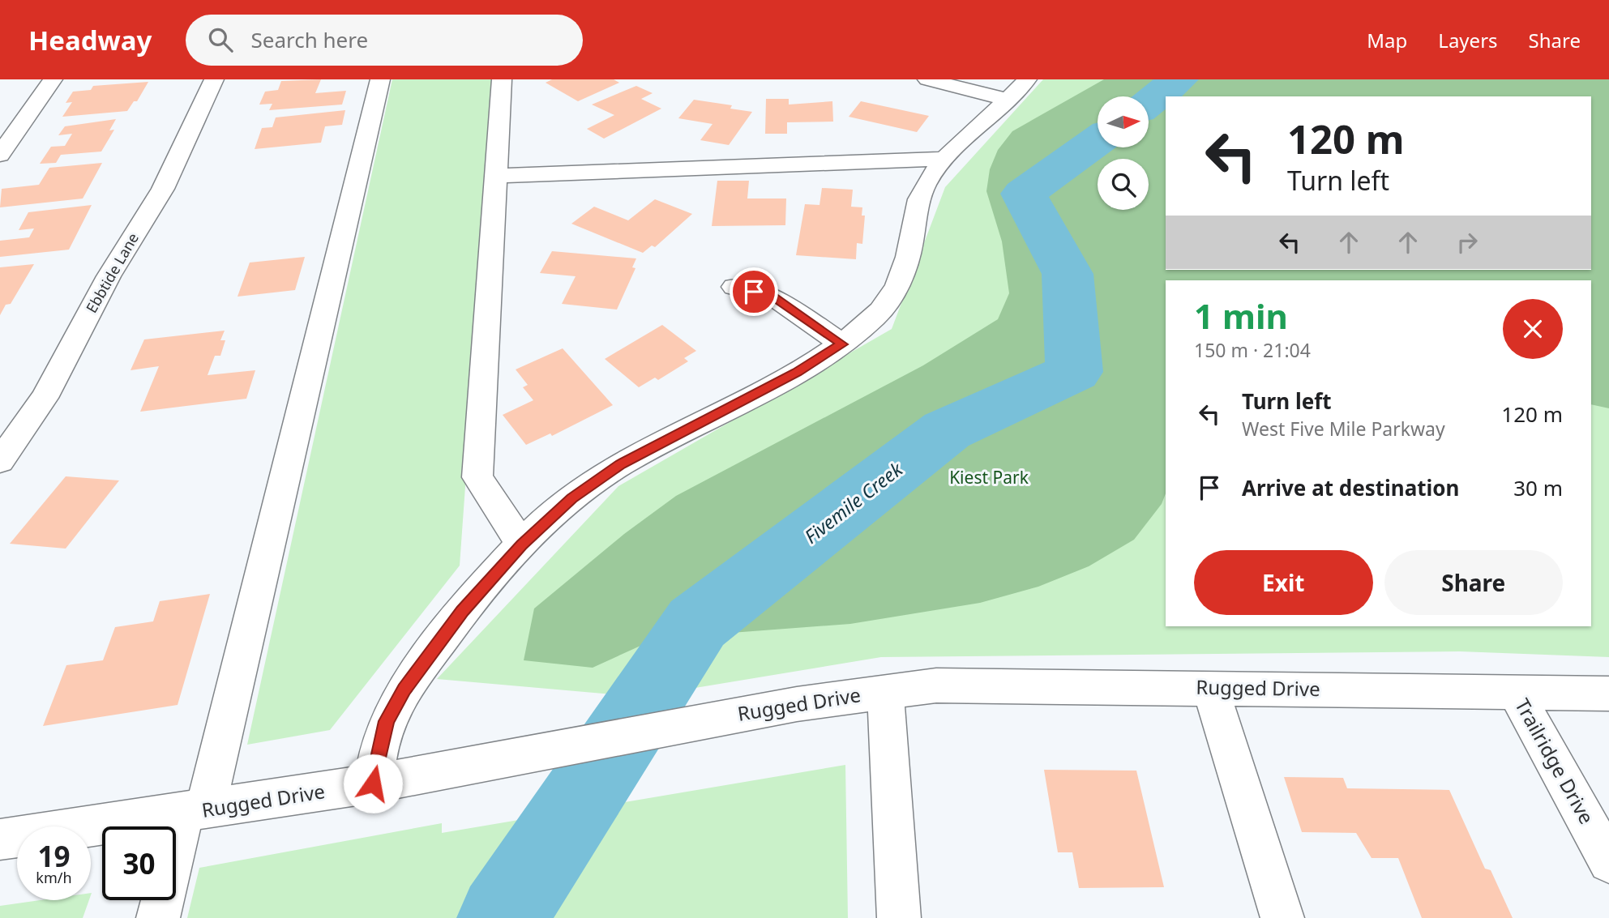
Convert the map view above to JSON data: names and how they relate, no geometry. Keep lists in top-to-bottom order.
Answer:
{
  "streets": {
    "street": ["Ebbtide Lane", "Rugged Drive", "Trailridge Drive"]
  },
  "crossings": [
    ["Rugged Drive", "Trailridge Drive"]
  ],
  "water": ["Fivemile Creek"],
  "parks": ["Kiest Park"],
  "north": "right",
  "page": {
    "header": "Headway",
    "search": "Search here",
    "nav": ["Map", "Layers", "Share"],
    "turn": ["120 m", "Turn left"],
    "heading": ["1 min", "150 m · 21:04"],
    "list": [
      {
        "name": "Turn left",
        "note": "West Five Mile Parkway",
        "value": "120 m"
      },
      {
        "name": "Arrive at destination",
        "value": "30 m"
      }
    ],
    "buttons": ["Exit", "Share"],
    "speed": "19 km/h",
    "limit": "30"
  }
}
